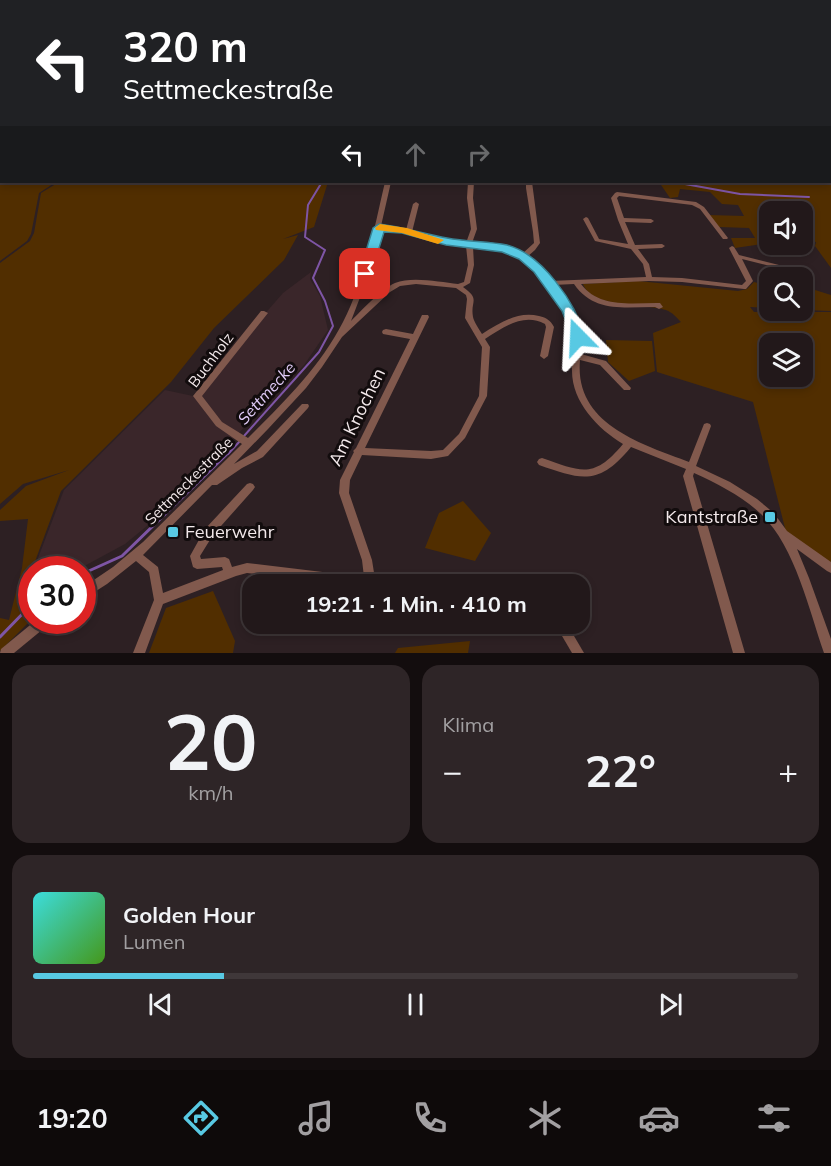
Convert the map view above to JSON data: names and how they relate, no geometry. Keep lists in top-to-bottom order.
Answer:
{
  "streets": {
    "street": ["Buchholz", "Am Knochen", "Settmeckestraße"]
  },
  "crossings": [
    ["Buchholz", "Settmeckestraße"]
  ],
  "water": ["Settmecke"],
  "places": {
    "transit": ["Kantstraße", "Feuerwehr"]
  },
  "page": {
    "turn": ["320 m", "Settmeckestraße"],
    "limit": "30",
    "trip": "19:21 · 1 Min. · 410 m",
    "tile": [
      ["20", "km/h"],
      "Klima"
    ],
    "heat": ["−", "22°", "+"],
    "song": ["Golden Hour", "Lumen"],
    "tabs": "19:20"
  }
}
